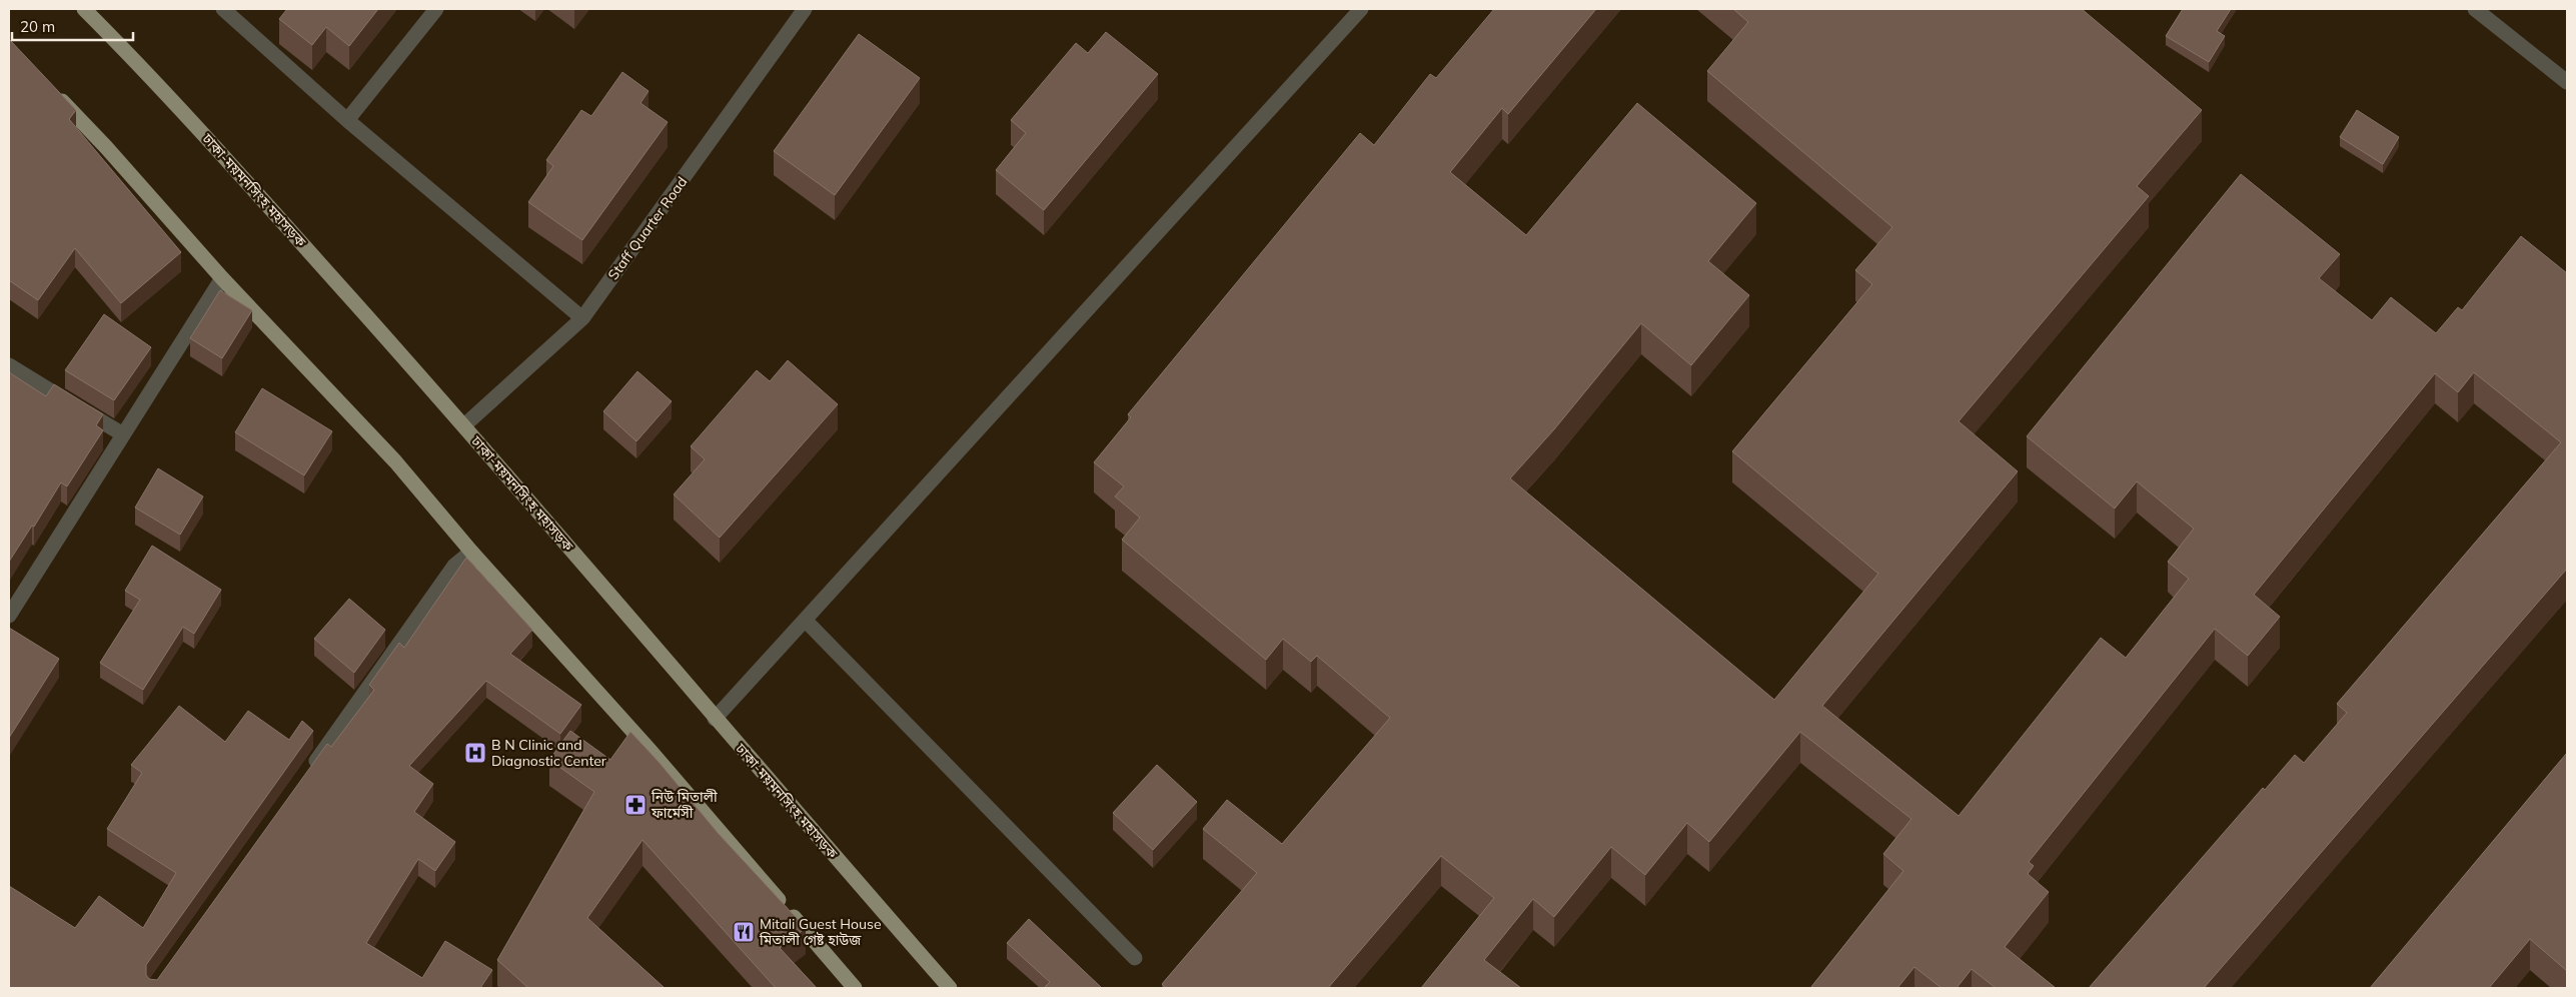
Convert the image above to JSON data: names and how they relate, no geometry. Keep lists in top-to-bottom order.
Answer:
{
  "streets": {
    "main road": ["ঢাকা-ময়মনসিংহ মহাসড়ক"],
    "street": ["Staff Quarter Road"]
  },
  "crossings": [
    ["ঢাকা-ময়মনসিংহ মহাসড়ক", "Staff Quarter Road"]
  ],
  "places": {
    "hospital": ["B N Clinic and Diagnostic Center"],
    "pharmacy": ["নিউ মিতালী ফার্মেসী"],
    "restaurant": ["Mitali Guest House মিতালী গেষ্ট হাউজ"]
  },
  "scale_bar": "20 m"
}
